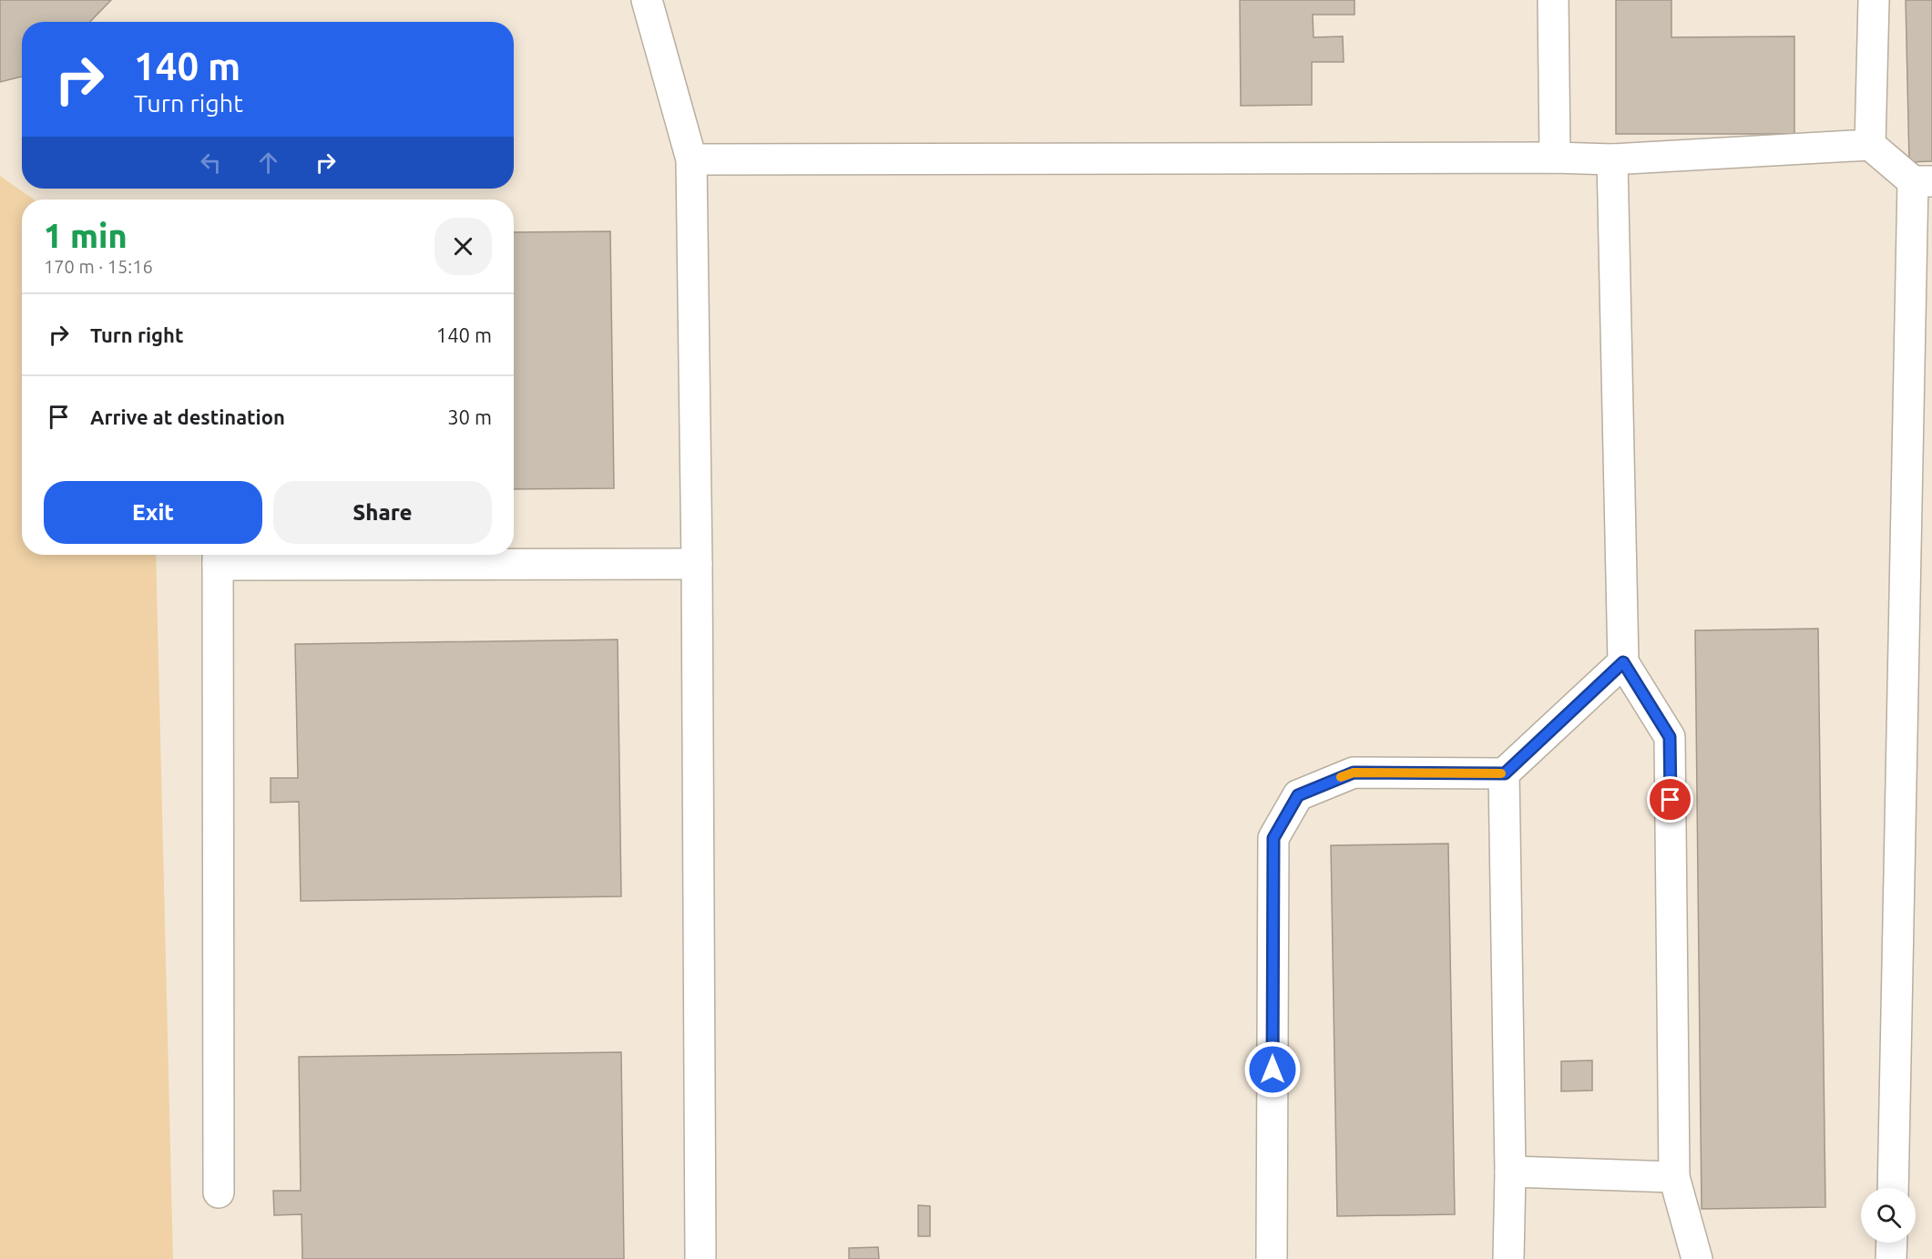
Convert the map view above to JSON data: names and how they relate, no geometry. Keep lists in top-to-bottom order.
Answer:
{
  "page": {
    "turn": ["140 m", "Turn right"],
    "heading": ["1 min", "170 m · 15:16"],
    "list": [
      {
        "name": "Turn right",
        "value": "140 m"
      },
      {
        "name": "Arrive at destination",
        "value": "30 m"
      }
    ],
    "buttons": ["Exit", "Share"]
  }
}
